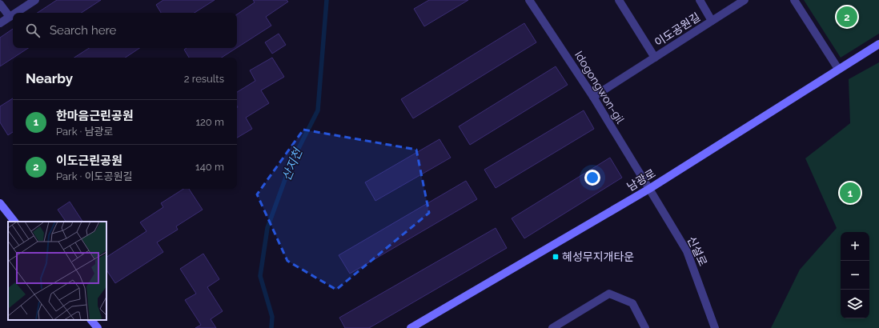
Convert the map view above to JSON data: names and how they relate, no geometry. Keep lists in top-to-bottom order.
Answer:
{
  "streets": {
    "main road": ["남광로"],
    "street": ["이도공원길", "Idogongwon-gil", "신설로"]
  },
  "crossings": [
    ["이도공원길", "Idogongwon-gil"],
    ["Idogongwon-gil", "남광로"],
    ["Idogongwon-gil", "신설로"],
    ["남광로", "신설로"]
  ],
  "water": ["산지천"],
  "places": {
    "transit": ["혜성무지개타운"]
  },
  "page": {
    "pins": ["2", "1"],
    "search": "Search here",
    "heading": ["Nearby", "2 results"],
    "list": [
      {
        "mark": "1",
        "name": "한마음근린공원",
        "note": "Park · 남광로",
        "value": "120 m"
      },
      {
        "mark": "2",
        "name": "이도근린공원",
        "note": "Park · 이도공원길",
        "value": "140 m"
      }
    ],
    "map_buttons": ["+", "−"]
  }
}
